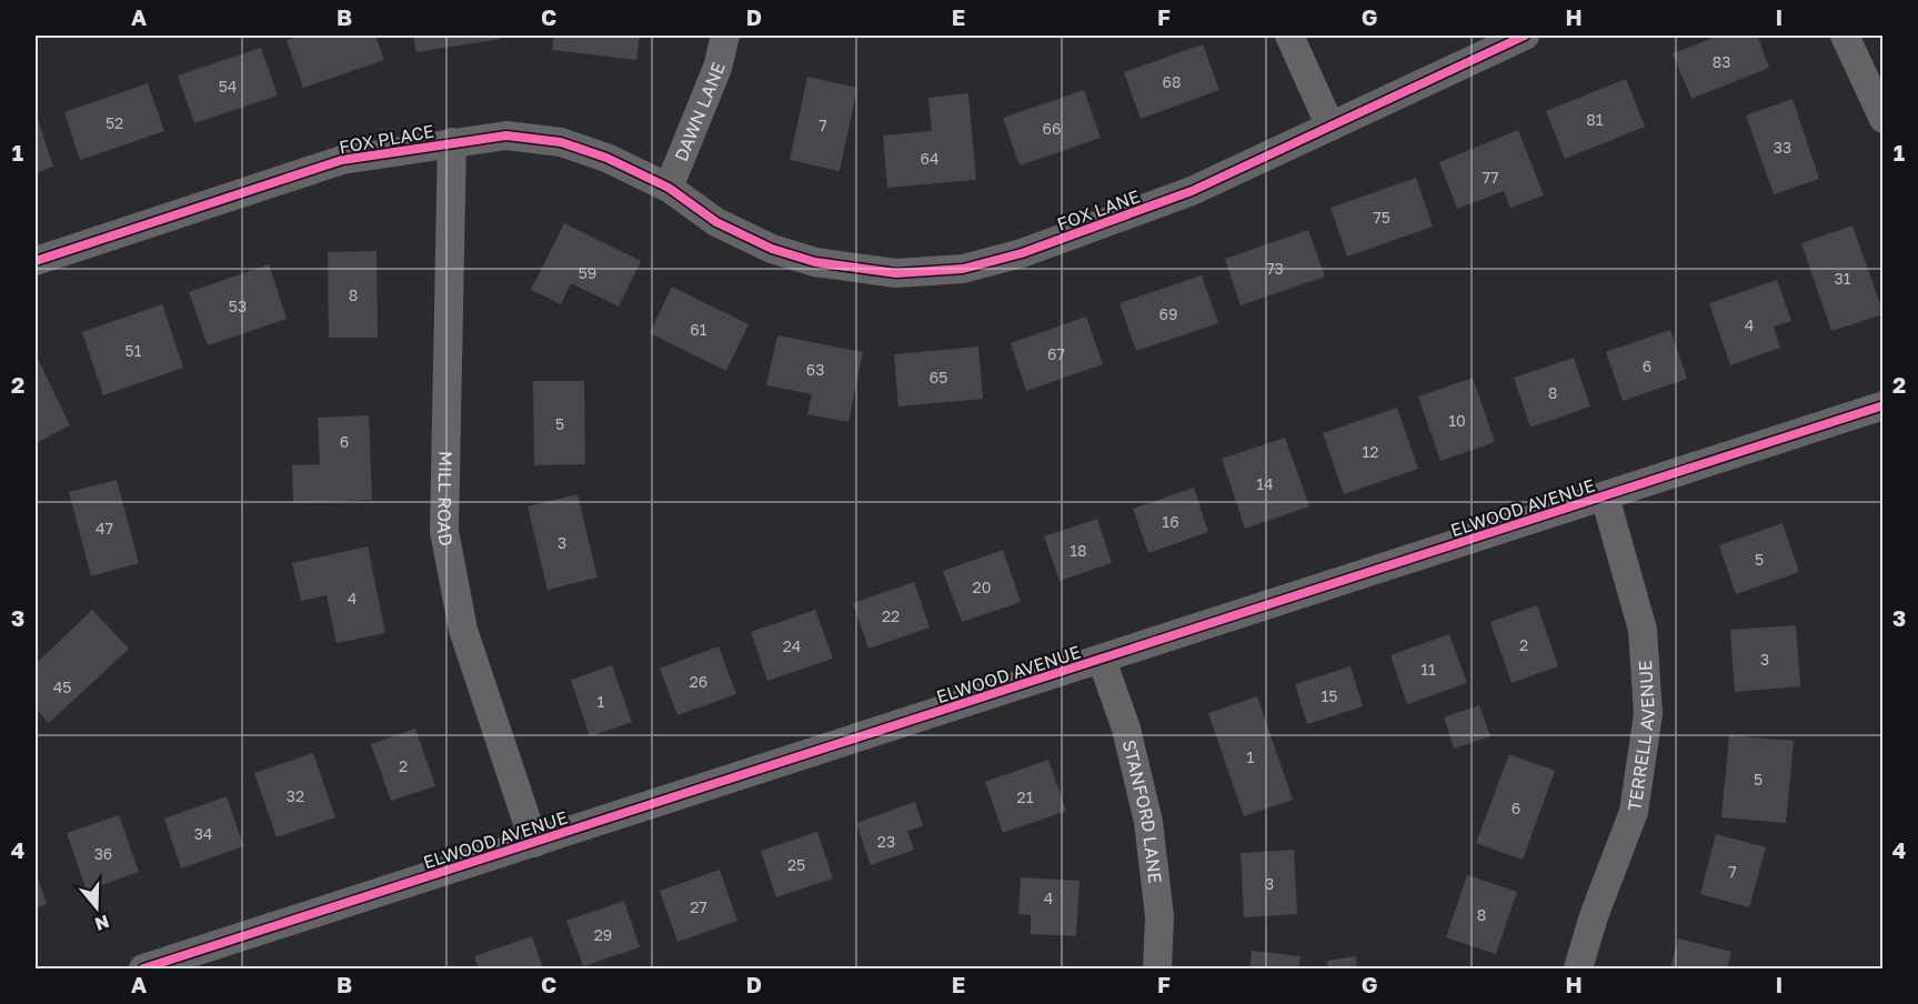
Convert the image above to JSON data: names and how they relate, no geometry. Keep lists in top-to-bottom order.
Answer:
{
  "streets": {
    "street": [
      "DAWN LANE",
      "FOX PLACE",
      "FOX LANE",
      "MILL ROAD",
      "ELWOOD AVENUE",
      "TERRELL AVENUE",
      "STANFORD LANE"
    ]
  },
  "crossings": [
    ["DAWN LANE", "FOX PLACE"],
    ["DAWN LANE", "FOX LANE"],
    ["FOX PLACE", "FOX LANE"],
    ["FOX PLACE", "MILL ROAD"],
    ["MILL ROAD", "ELWOOD AVENUE"],
    ["ELWOOD AVENUE", "TERRELL AVENUE"],
    ["ELWOOD AVENUE", "STANFORD LANE"]
  ],
  "house_numbers": [
    "83",
    "68",
    "54",
    "81",
    "52",
    "7",
    "66",
    "33",
    "64",
    "77",
    "75",
    "73",
    "59",
    "31",
    "8",
    "53",
    "69",
    "4",
    "61",
    "51",
    "67",
    "6",
    "63",
    "65",
    "8",
    "10",
    "5",
    "6",
    "12",
    "14",
    "16",
    "47",
    "3",
    "18",
    "5",
    "20",
    "4",
    "22",
    "2",
    "24",
    "3",
    "11",
    "26",
    "45",
    "15",
    "1",
    "1",
    "2",
    "5",
    "32",
    "21",
    "6",
    "34",
    "23",
    "36",
    "25",
    "7",
    "3",
    "4",
    "27",
    "8",
    "29"
  ],
  "north": "bottom",
  "grid": {
    "columns": [
      "A",
      "B",
      "C",
      "D",
      "E",
      "F",
      "G",
      "H",
      "I"
    ],
    "rows": [
      "1",
      "2",
      "3",
      "4"
    ]
  }
}
